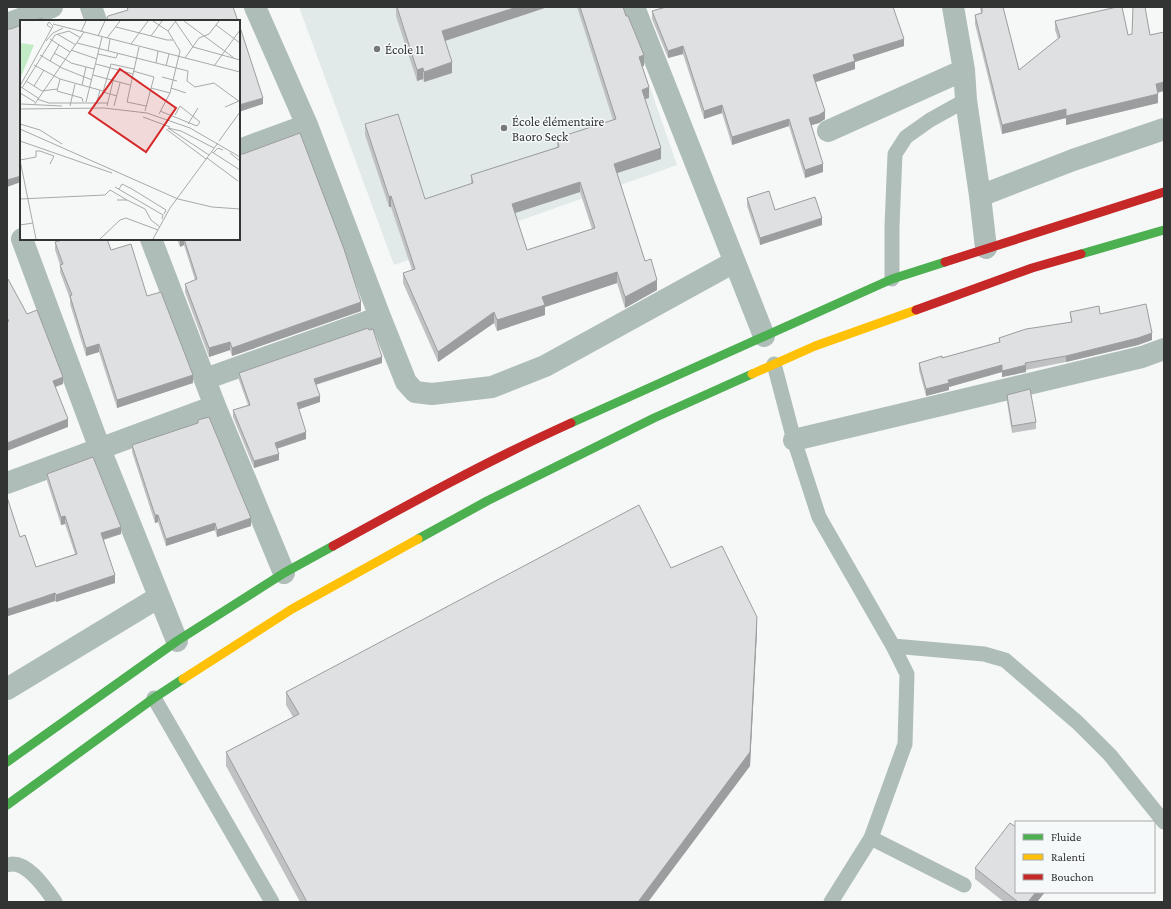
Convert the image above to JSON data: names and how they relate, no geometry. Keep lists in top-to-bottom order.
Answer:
{
  "places": ["École 11", "École élémentaire Baoro Seck"],
  "legend": ["Fluide", "Ralenti", "Bouchon"]
}
